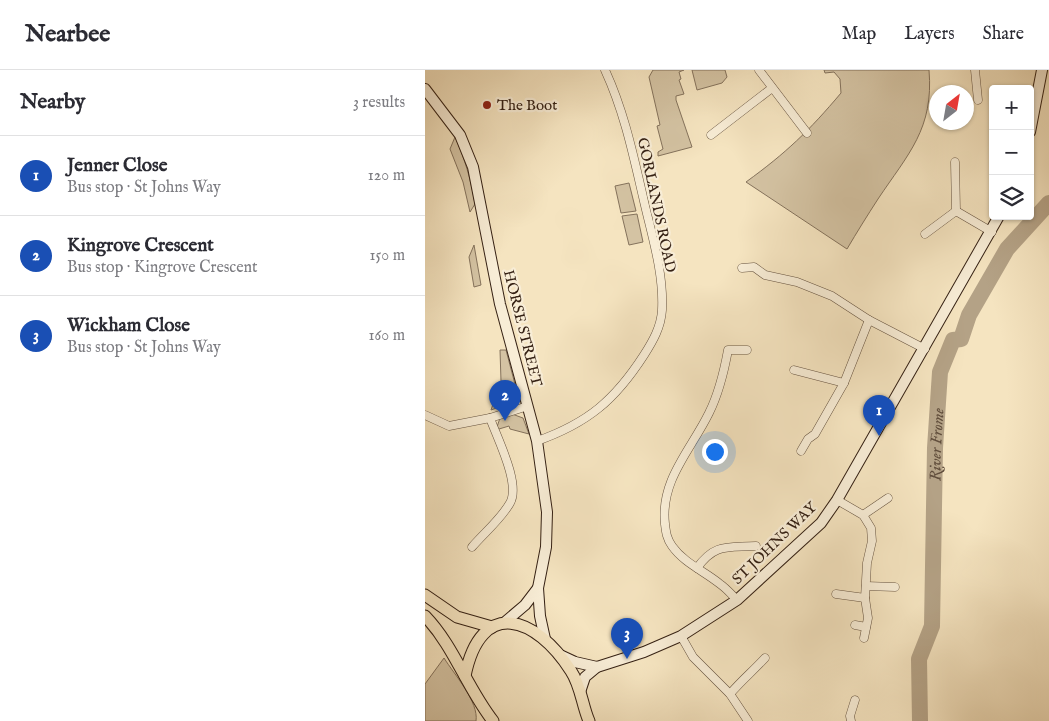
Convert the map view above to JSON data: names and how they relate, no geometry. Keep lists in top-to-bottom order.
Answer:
{
  "streets": {
    "street": ["GORLANDS ROAD", "HORSE STREET", "ST JOHNS WAY"]
  },
  "crossings": [
    ["GORLANDS ROAD", "HORSE STREET"]
  ],
  "water": ["River Frome"],
  "places": ["The Boot"],
  "north": "top right",
  "page": {
    "header": "Nearbee",
    "nav": ["Map", "Layers", "Share"],
    "heading": ["Nearby", "3 results"],
    "map_buttons": ["+", "−"],
    "list": [
      {
        "mark": "1",
        "name": "Jenner Close",
        "note": "Bus stop · St Johns Way",
        "value": "120 m"
      },
      {
        "mark": "2",
        "name": "Kingrove Crescent",
        "note": "Bus stop · Kingrove Crescent",
        "value": "150 m"
      },
      {
        "mark": "3",
        "name": "Wickham Close",
        "note": "Bus stop · St Johns Way",
        "value": "160 m"
      }
    ],
    "pins": ["2", "1", "3"]
  }
}
